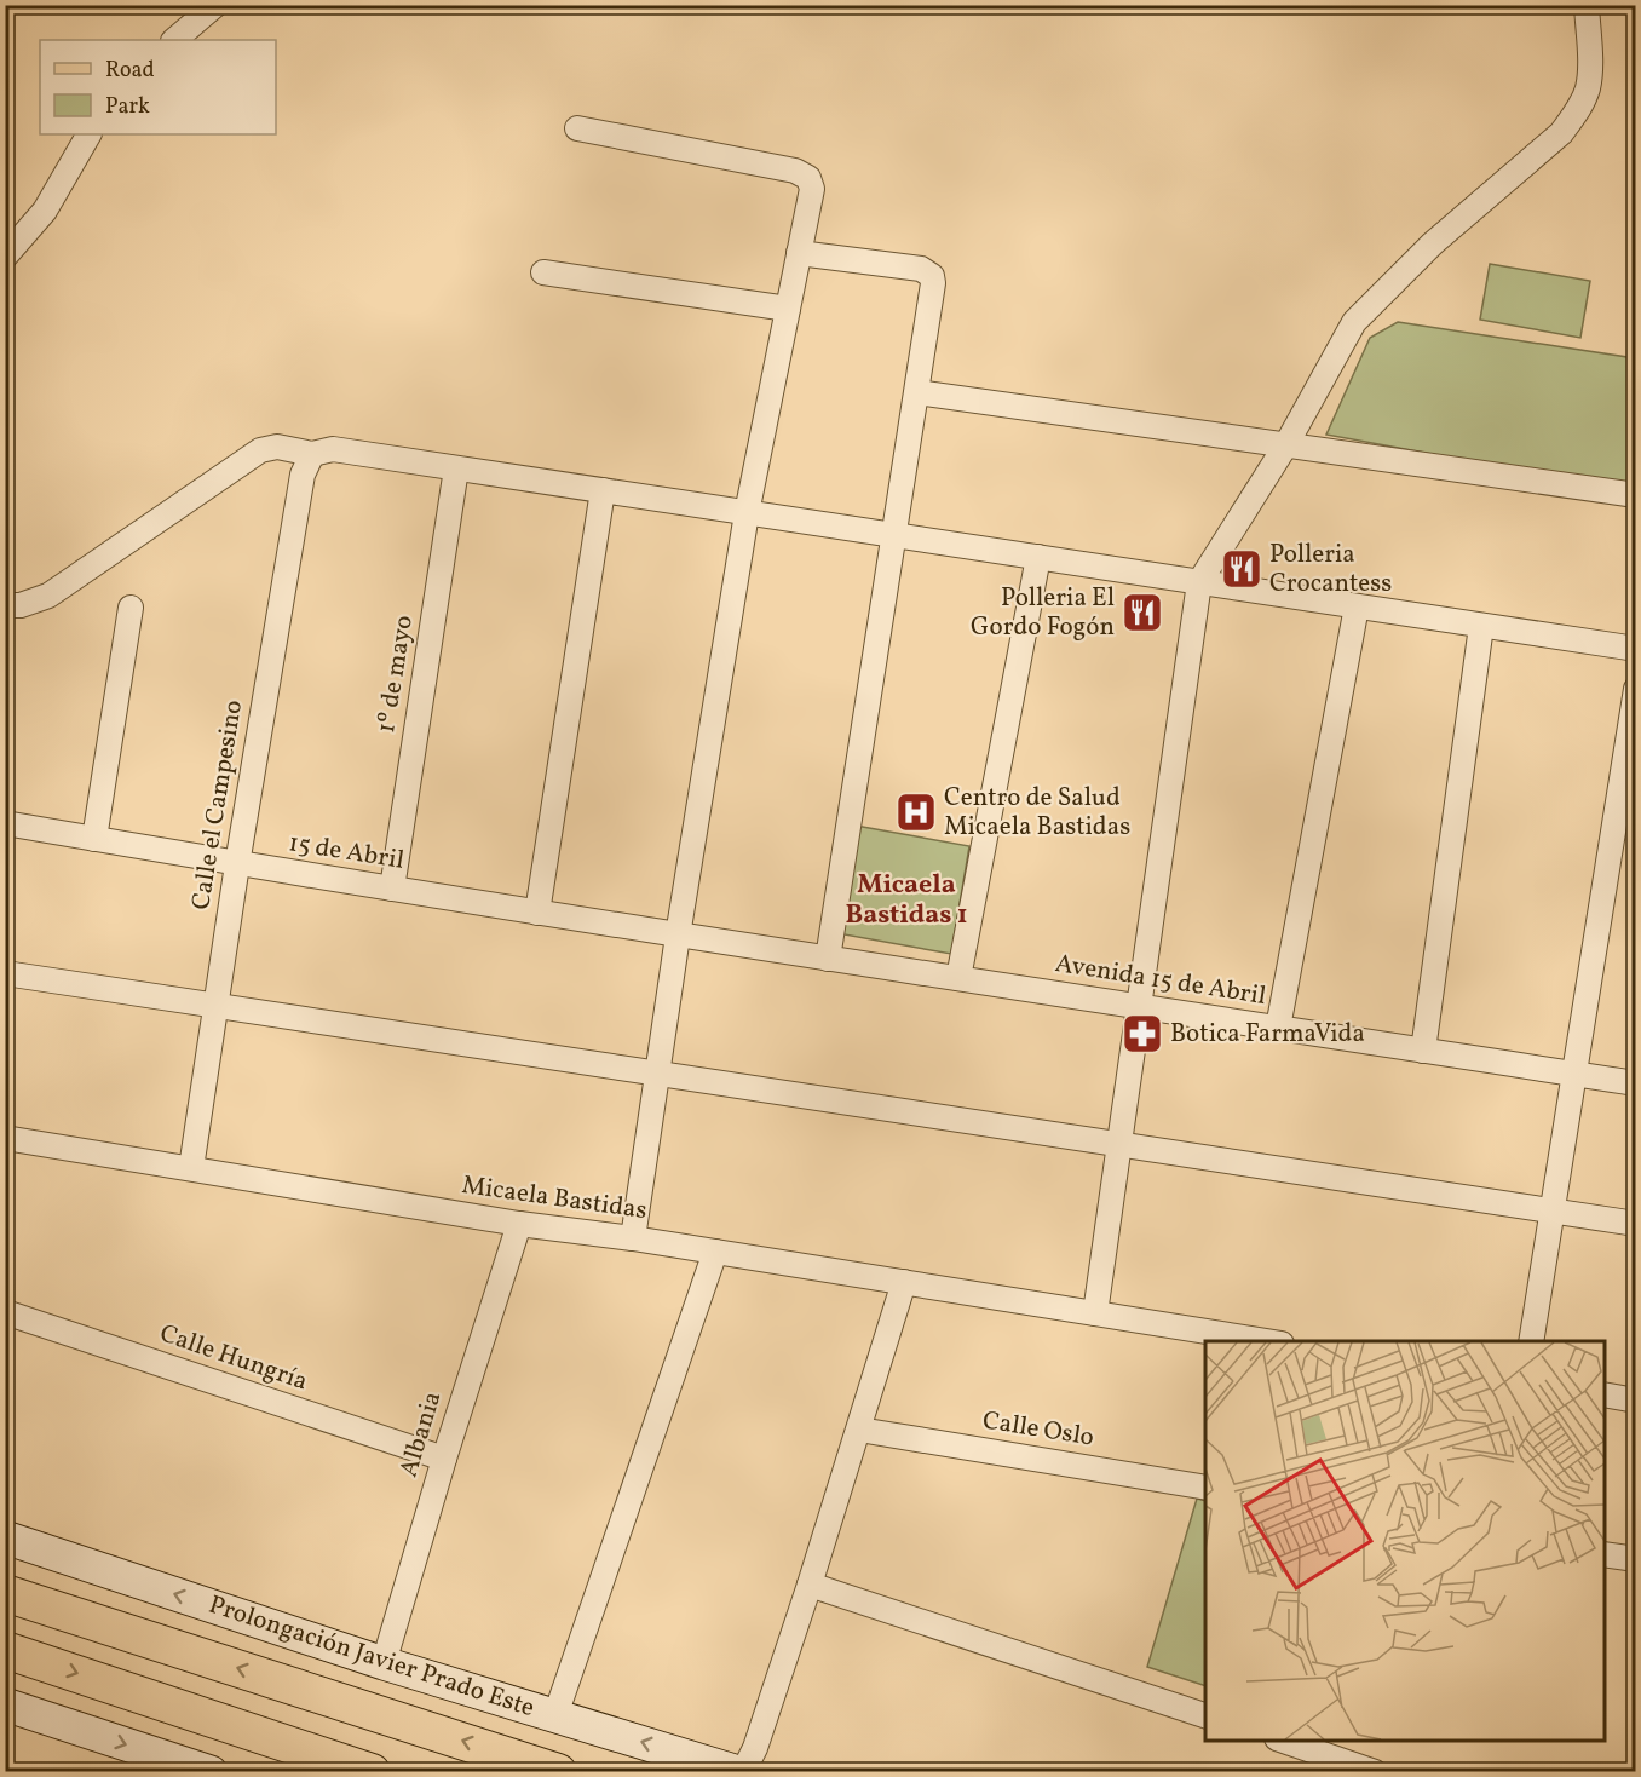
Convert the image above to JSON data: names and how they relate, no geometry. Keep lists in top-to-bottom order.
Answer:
{
  "streets": {
    "main road": ["Prolongación Javier Prado Este"],
    "street": [
      "1º de mayo",
      "Calle el Campesino",
      "15 de Abril",
      "Avenida 15 de Abril",
      "Micaela Bastidas",
      "Calle Hungría",
      "Calle Oslo",
      "Albania"
    ]
  },
  "crossings": [
    ["1º de mayo", "15 de Abril"],
    ["Calle el Campesino", "15 de Abril"],
    ["Calle el Campesino", "Micaela Bastidas"],
    ["15 de Abril", "Avenida 15 de Abril"],
    ["Micaela Bastidas", "Albania"],
    ["Calle Hungría", "Albania"],
    ["Albania", "Prolongación Javier Prado Este"]
  ],
  "districts": ["Micaela Bastidas 1"],
  "places": {
    "restaurant": ["Polleria Crocantess", "Polleria El Gordo Fogón"],
    "hospital": ["Centro de Salud Micaela Bastidas"],
    "pharmacy": ["Botica FarmaVida"]
  },
  "legend": ["Road", "Park"]
}
